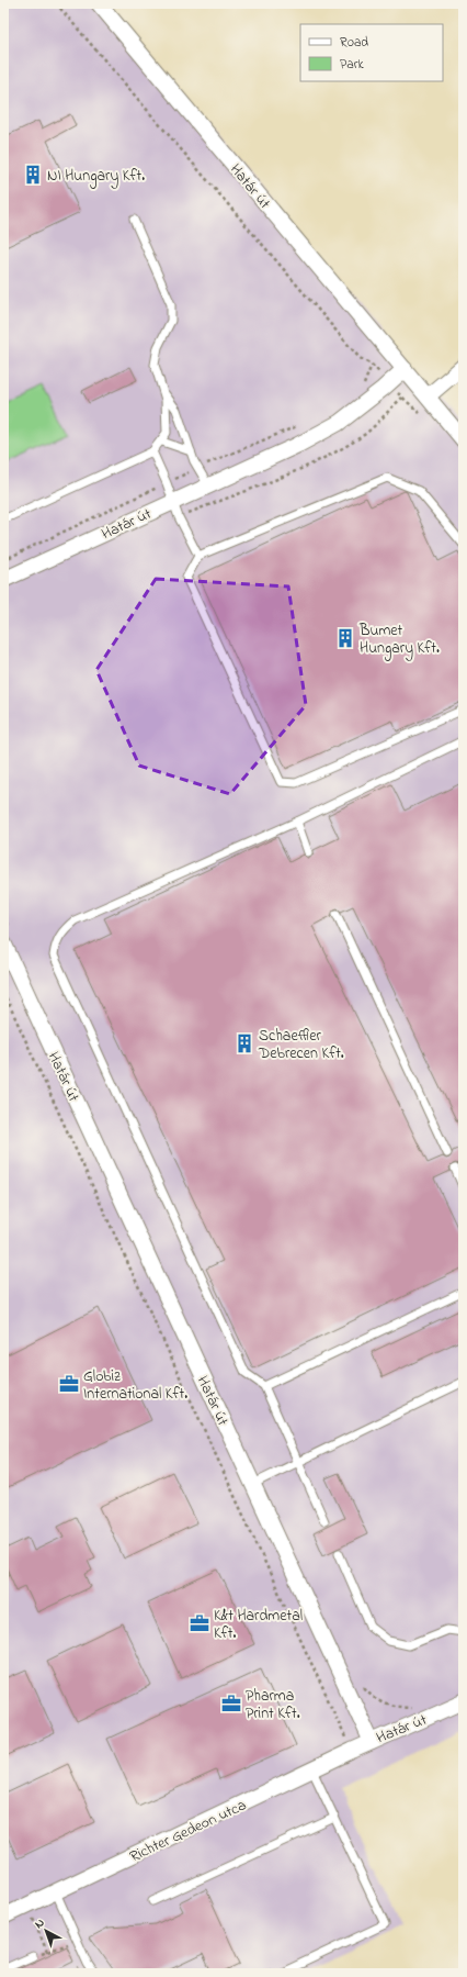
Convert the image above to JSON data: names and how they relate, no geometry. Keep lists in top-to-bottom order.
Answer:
{
  "streets": {
    "street": ["Határ út", "Richter Gedeon utca"]
  },
  "crossings": [
    ["Határ út", "Richter Gedeon utca"]
  ],
  "places": {
    "building": ["NI Hungary Kft.", "Bumet Hungary Kft.", "Schaeffler Debrecen Kft."],
    "office": ["Globiz International Kft.", "K&t Hardmetal Kft.", "Pharma Print Kft."]
  },
  "legend": ["Road", "Park"],
  "north": "top left"
}
